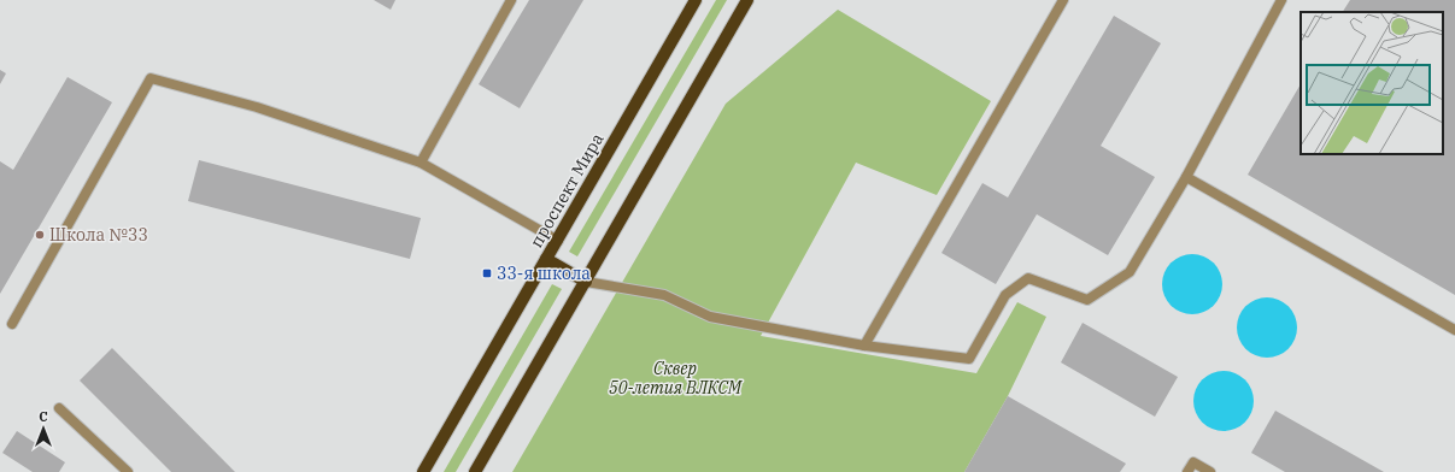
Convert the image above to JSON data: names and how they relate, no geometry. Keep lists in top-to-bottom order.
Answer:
{
  "streets": {
    "main road": ["проспект Мира"]
  },
  "parks": ["Сквер 50-летия ВЛКСМ"],
  "places": {
    "other": ["Школа №33"],
    "transit": ["33-я школа"]
  },
  "north": "top"
}
